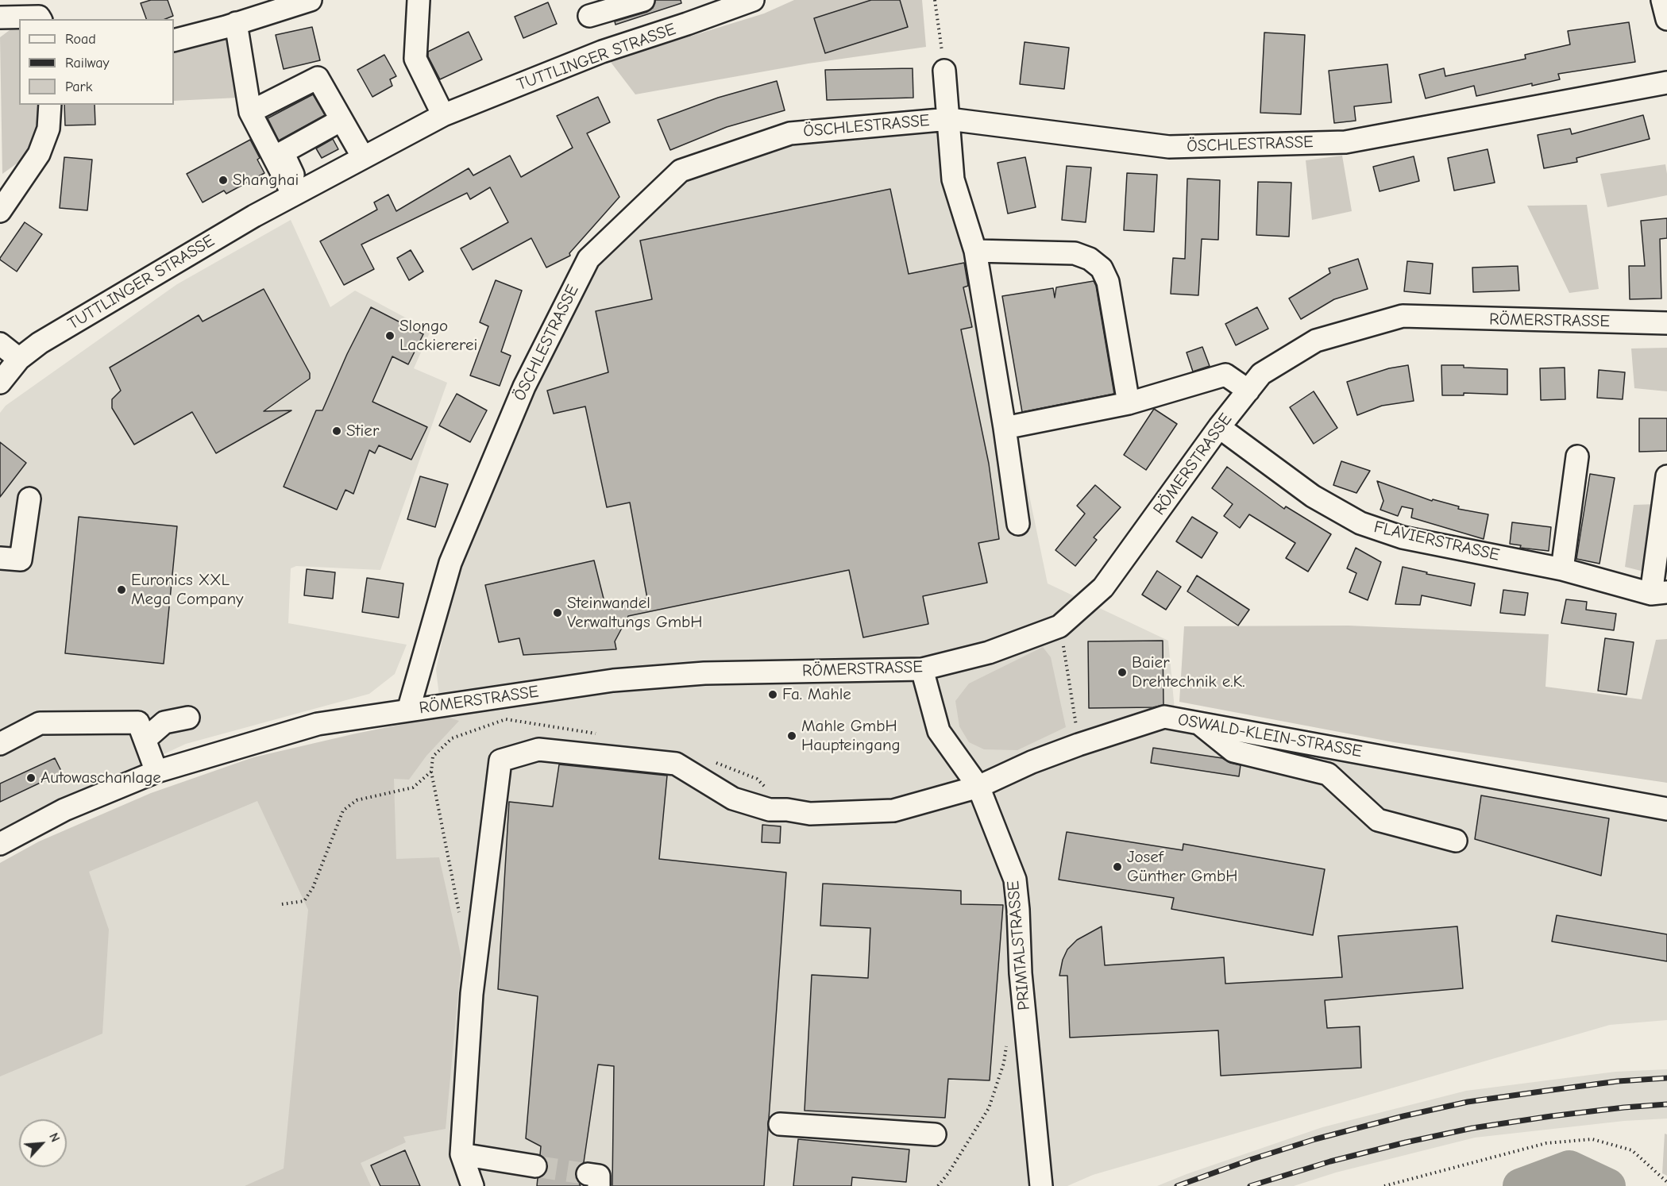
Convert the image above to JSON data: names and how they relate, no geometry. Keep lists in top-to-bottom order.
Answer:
{
  "streets": {
    "street": [
      "TUTTLINGER STRASSE",
      "ÖSCHLESTRASSE",
      "RÖMERSTRASSE",
      "FLAVIERSTRASSE",
      "OSWALD-KLEIN-STRASSE",
      "PRIMTALSTRASSE"
    ]
  },
  "crossings": [
    ["ÖSCHLESTRASSE", "RÖMERSTRASSE"],
    ["RÖMERSTRASSE", "FLAVIERSTRASSE"],
    ["RÖMERSTRASSE", "PRIMTALSTRASSE"],
    ["OSWALD-KLEIN-STRASSE", "PRIMTALSTRASSE"]
  ],
  "places": [
    "Shanghai",
    "Slongo Lackiererei",
    "Stier",
    "Euronics XXL Mega Company",
    "Steinwandel Verwaltungs GmbH",
    "Baier Drehtechnik e.K.",
    "Fa. Mahle",
    "Mahle GmbH Haupteingang",
    "Autowaschanlage",
    "Josef Günther GmbH"
  ],
  "legend": ["Road", "Railway", "Park"],
  "north": "top right"
}
